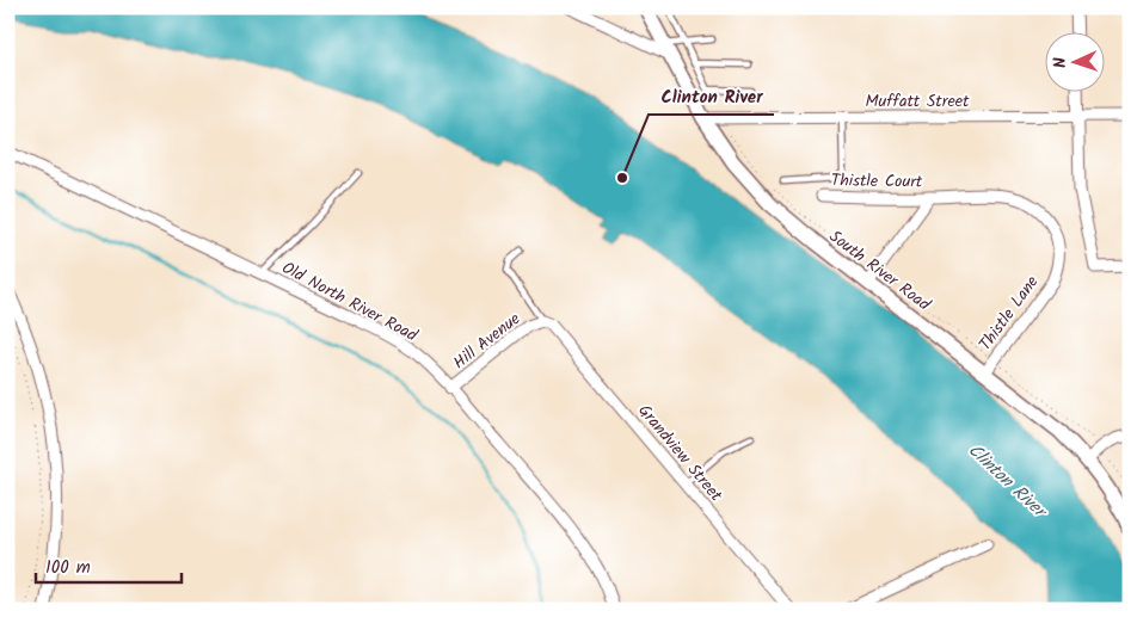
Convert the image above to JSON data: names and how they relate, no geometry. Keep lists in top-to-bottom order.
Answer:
{
  "streets": {
    "street": [
      "Muffatt Street",
      "Thistle Court",
      "South River Road",
      "Old North River Road",
      "Thistle Lane",
      "Hill Avenue",
      "Grandview Street"
    ]
  },
  "crossings": [
    ["Muffatt Street", "South River Road"],
    ["Thistle Court", "Thistle Lane"],
    ["South River Road", "Thistle Lane"],
    ["Old North River Road", "Hill Avenue"],
    ["Hill Avenue", "Grandview Street"]
  ],
  "water": ["Clinton River"],
  "places": ["Clinton River"],
  "scale_bar": "100 m",
  "north": "left"
}
